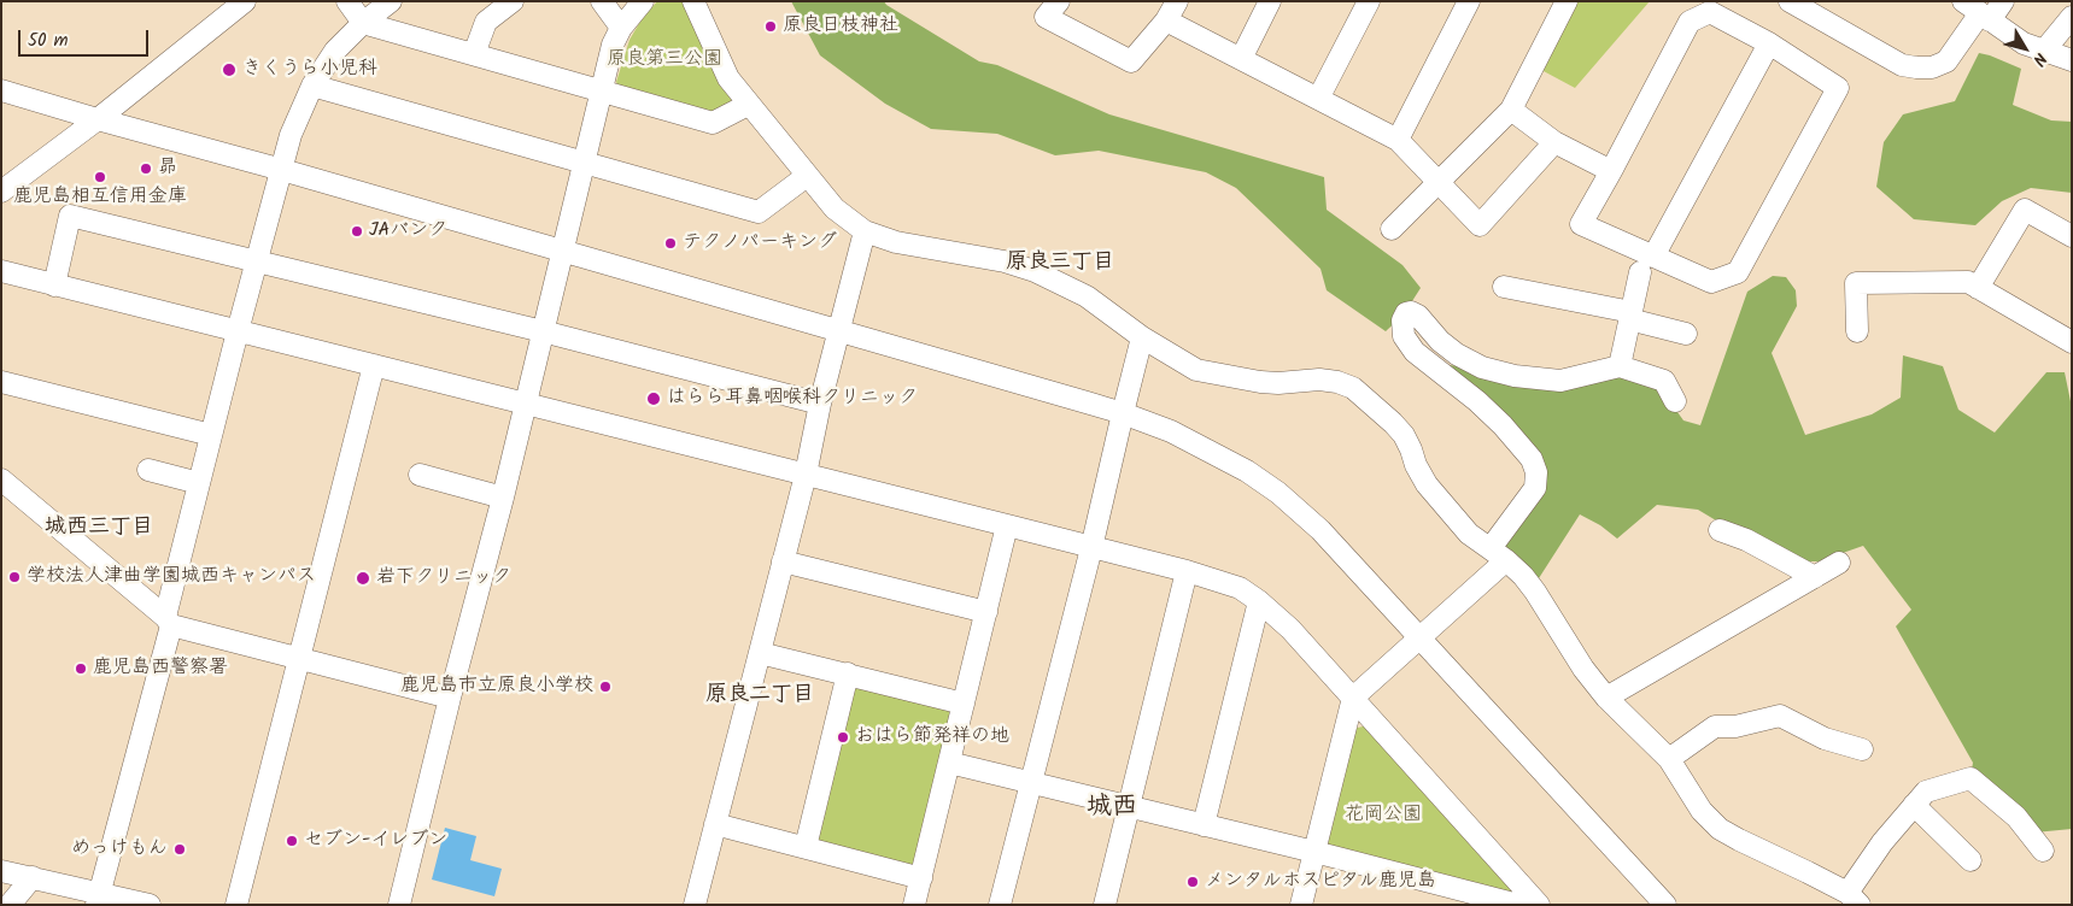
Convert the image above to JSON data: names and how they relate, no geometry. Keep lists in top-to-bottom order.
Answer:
{
  "districts": [
    "原良三丁目",
    "城西三丁目",
    "原良二丁目",
    "城西"
  ],
  "parks": ["原良第三公園", "花岡公園"],
  "places": [
    "原良日枝神社",
    "きくうら小児科",
    "昴",
    "鹿児島相互信用金庫",
    "JAバンク",
    "テクノパーキング",
    "はらら耳鼻咽喉科クリニック",
    "学校法人津曲学園城西キャンパス",
    "岩下クリニック",
    "鹿児島西警察署",
    "鹿児島市立原良小学校",
    "おはら節発祥の地",
    "セブン-イレブン",
    "めっけもん",
    "メンタルホスピタル鹿児島"
  ],
  "scale_bar": "50 m",
  "north": "bottom right"
}
